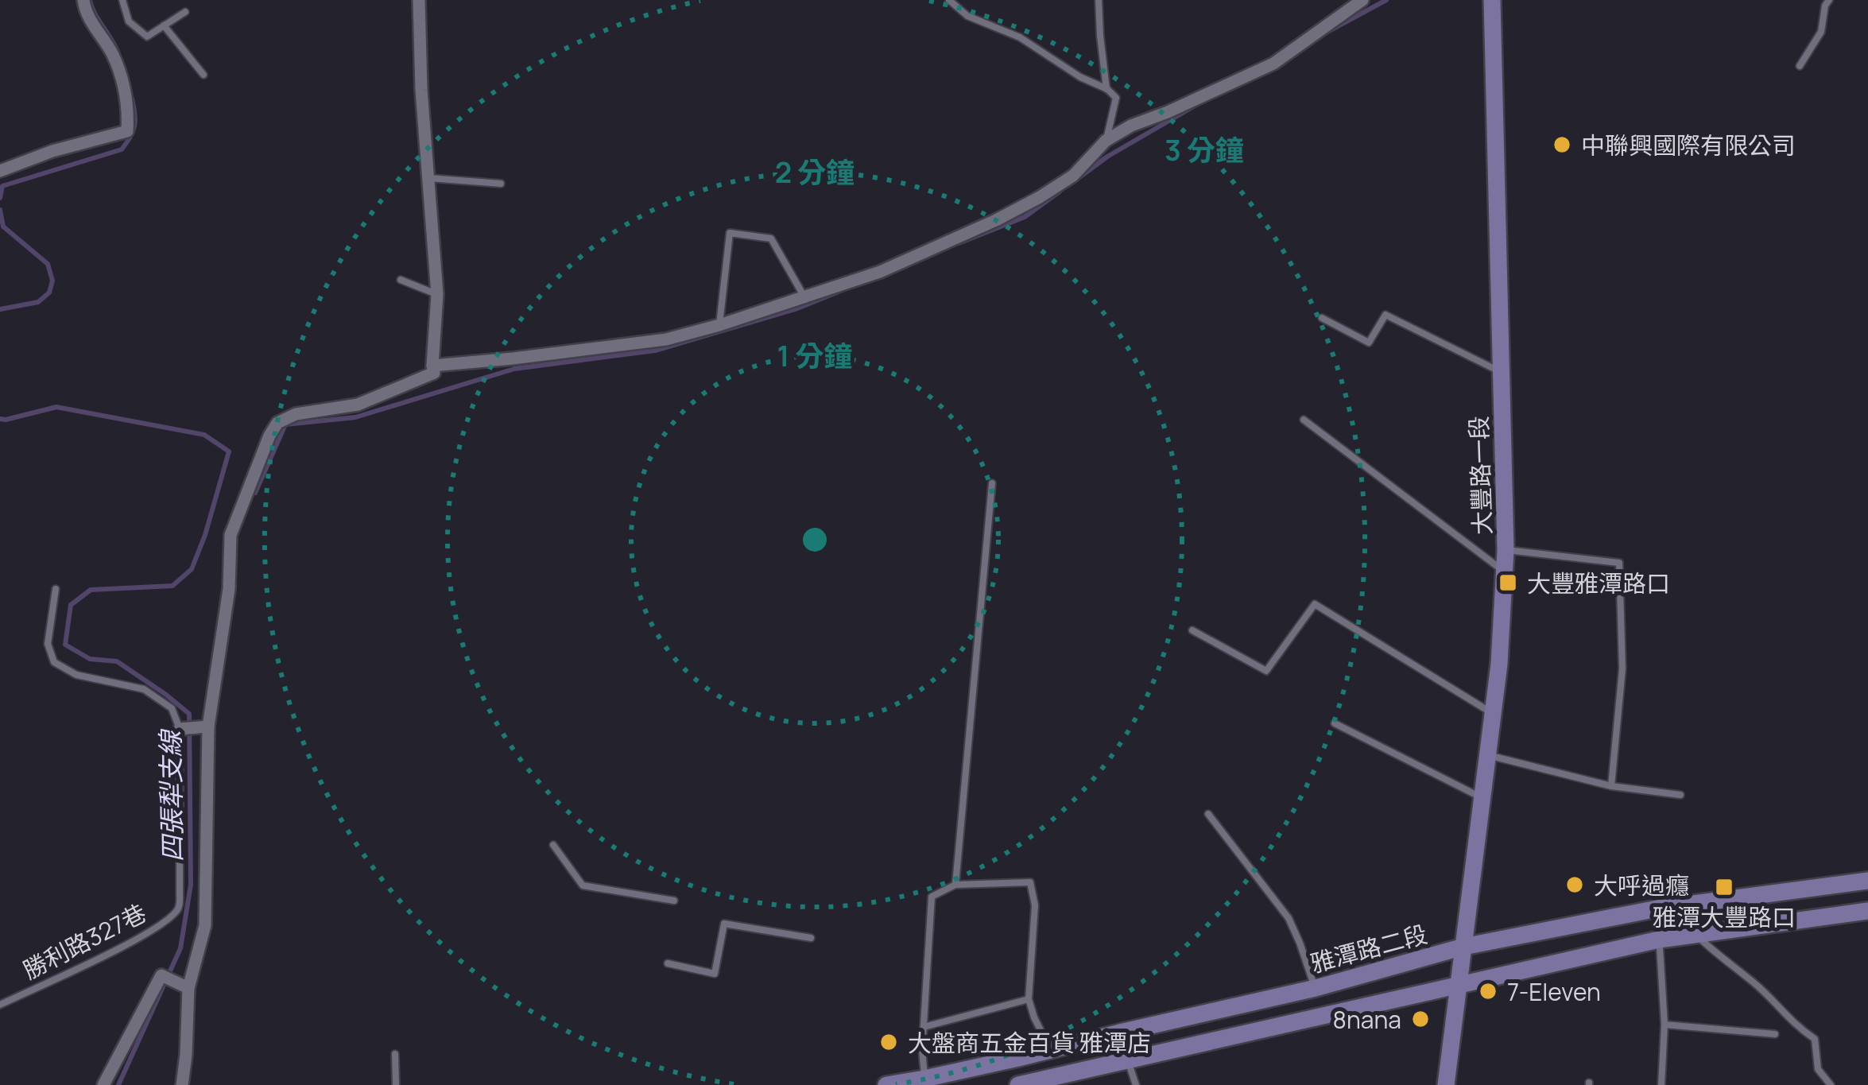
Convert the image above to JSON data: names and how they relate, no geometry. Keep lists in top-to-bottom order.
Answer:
{
  "streets": {
    "street": ["大豐路一段", "雅潭路二段"],
    "lane": ["勝利路327巷"]
  },
  "crossings": [
    ["大豐路一段", "雅潭路二段"]
  ],
  "water": ["四張犁支線"],
  "places": {
    "other": [
      "中聯興國際有限公司",
      "大呼過癮",
      "7-Eleven",
      "8nana",
      "大盤商五金百貨 雅潭店"
    ],
    "transit": ["大豐雅潭路口", "雅潭大豐路口"]
  },
  "rings": ["3 分鐘", "2 分鐘", "1 分鐘"]
}
